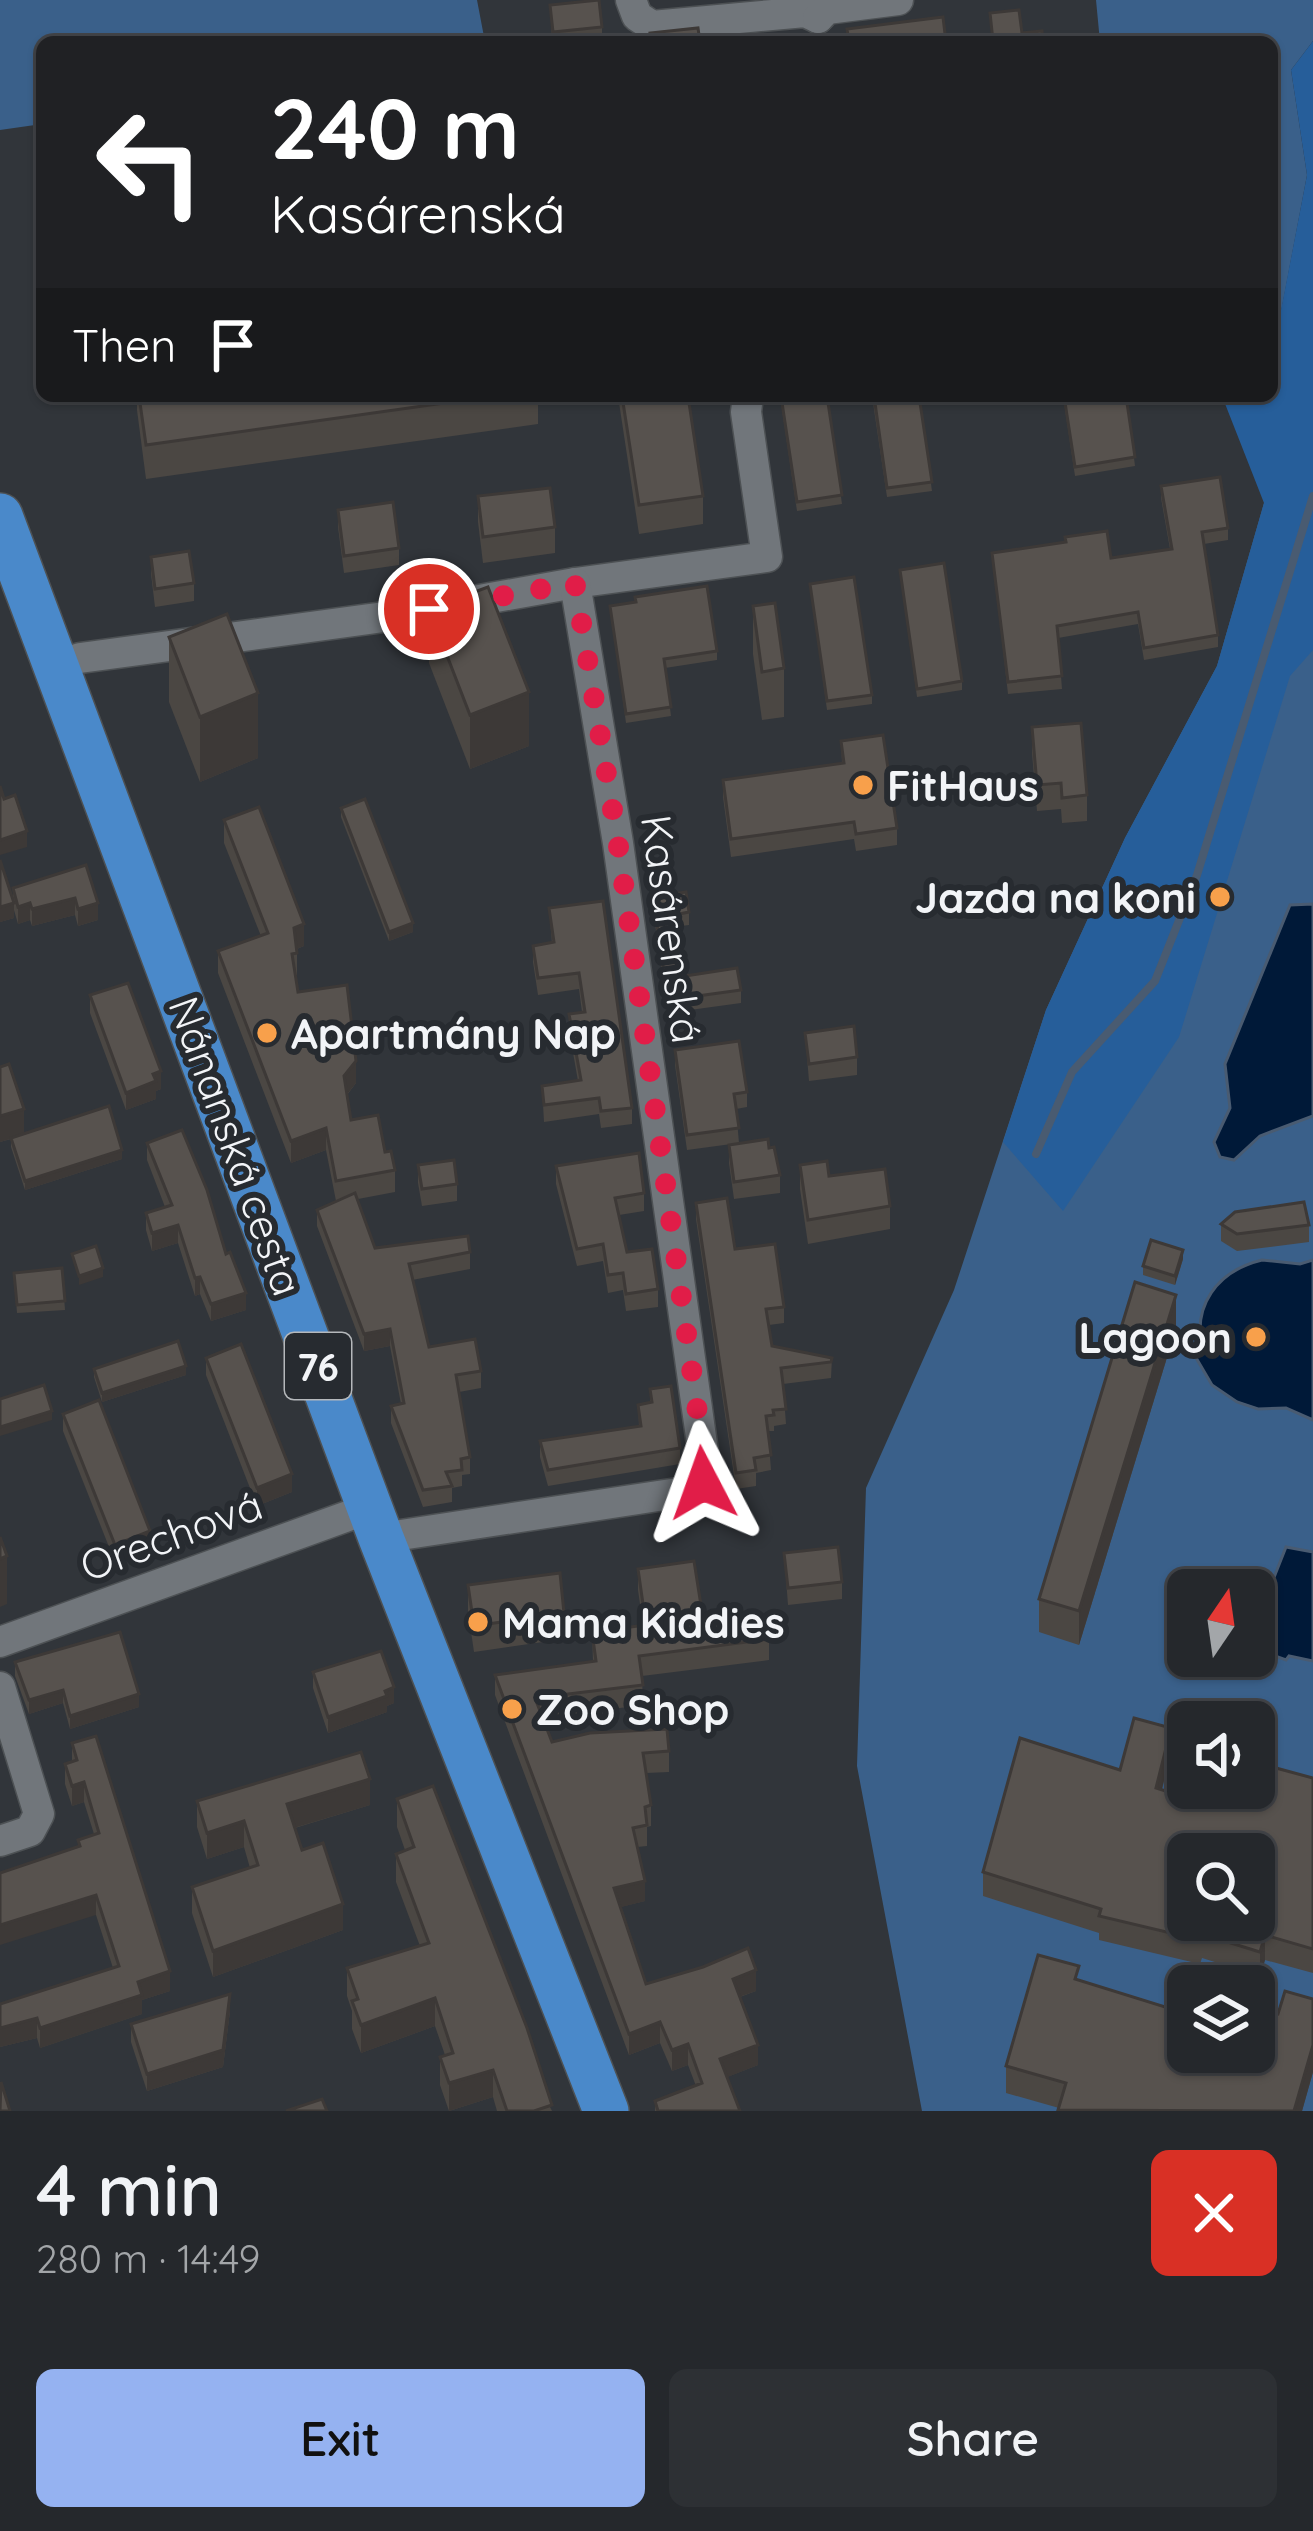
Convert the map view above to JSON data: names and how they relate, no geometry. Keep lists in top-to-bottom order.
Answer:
{
  "streets": {
    "main road": ["Nánanská cesta", "76"],
    "street": ["Kasárenská", "Orechová"]
  },
  "crossings": [
    ["Kasárenská", "Nánanská cesta"],
    ["Kasárenská", "Orechová"],
    ["Nánanská cesta", "Orechová"]
  ],
  "places": [
    "FitHaus",
    "Jazda na koni",
    "Apartmány Nap",
    "Lagoon",
    "Mama Kiddies",
    "Zoo Shop"
  ],
  "north": "top",
  "page": {
    "turn": ["240 m", "Kasárenská"],
    "then": "Then",
    "heading": ["4 min", "280 m · 14:49"],
    "buttons": ["Exit", "Share"]
  }
}
